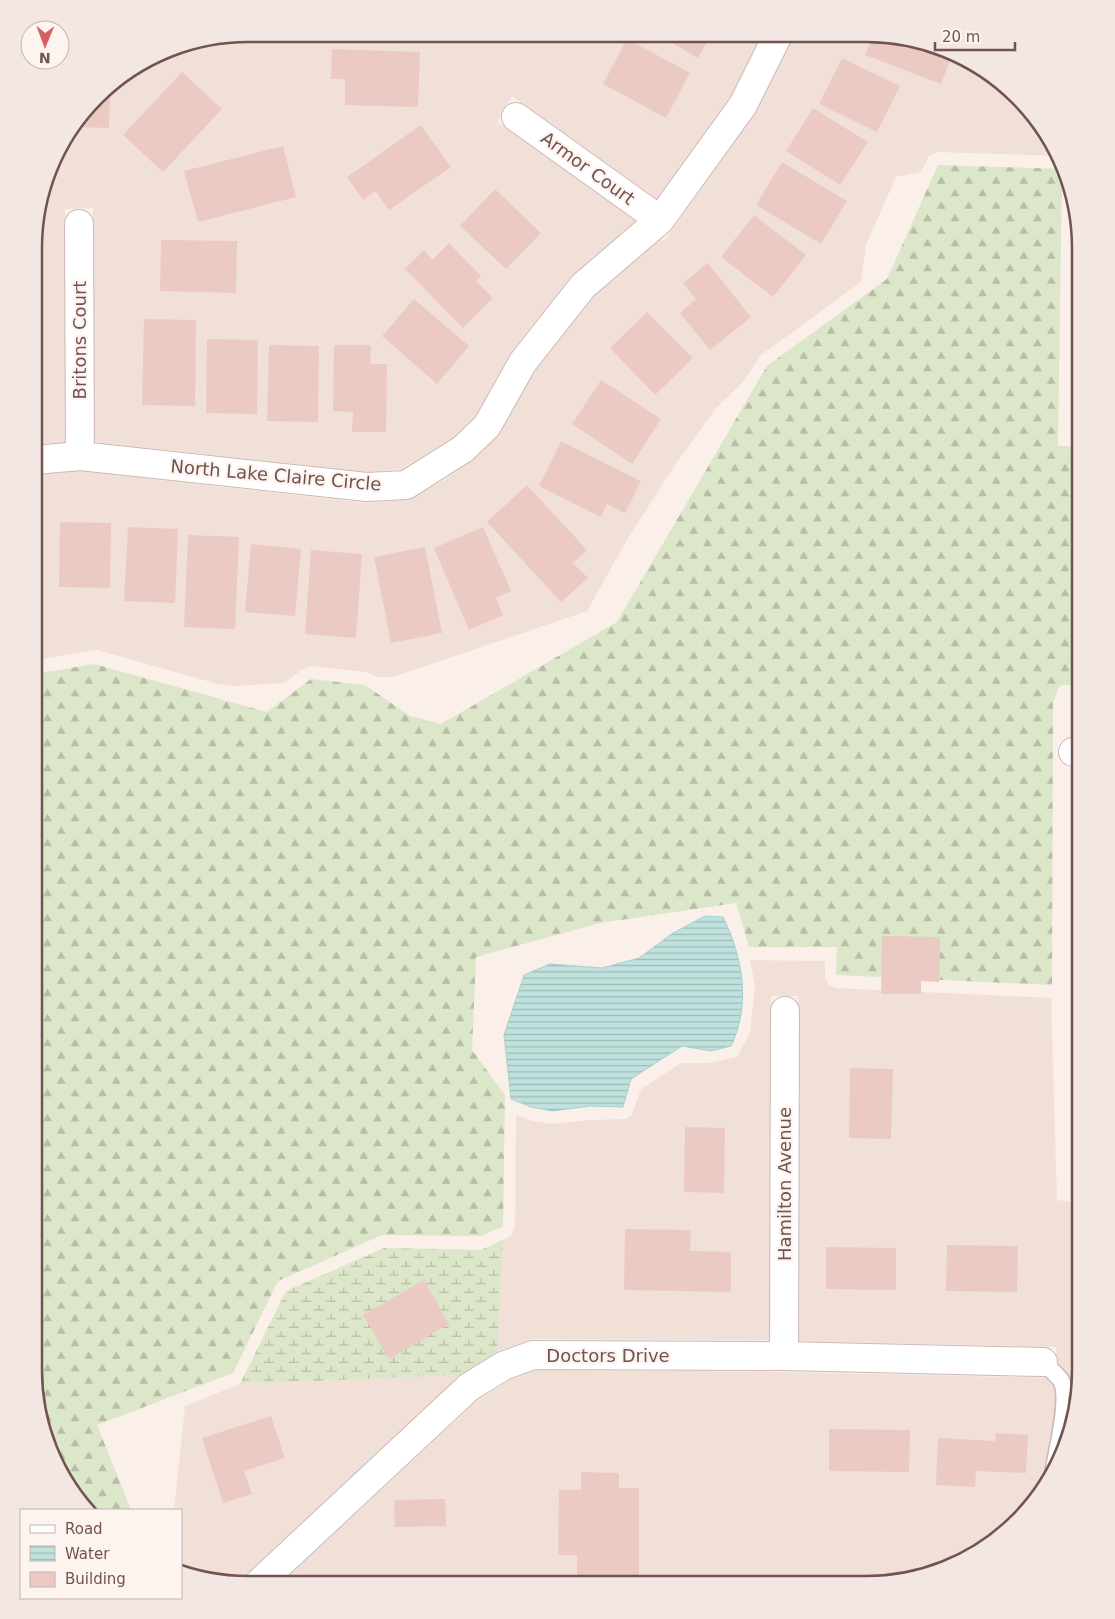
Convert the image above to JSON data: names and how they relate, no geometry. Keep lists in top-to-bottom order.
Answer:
{
  "streets": {
    "street": [
      "Armor Court",
      "Britons Court",
      "North Lake Claire Circle",
      "Hamilton Avenue",
      "Doctors Drive"
    ]
  },
  "crossings": [
    ["Armor Court", "North Lake Claire Circle"],
    ["Britons Court", "North Lake Claire Circle"],
    ["Hamilton Avenue", "Doctors Drive"]
  ],
  "legend": ["Road", "Water", "Building"],
  "scale_bar": "20 m",
  "north": "bottom"
}
